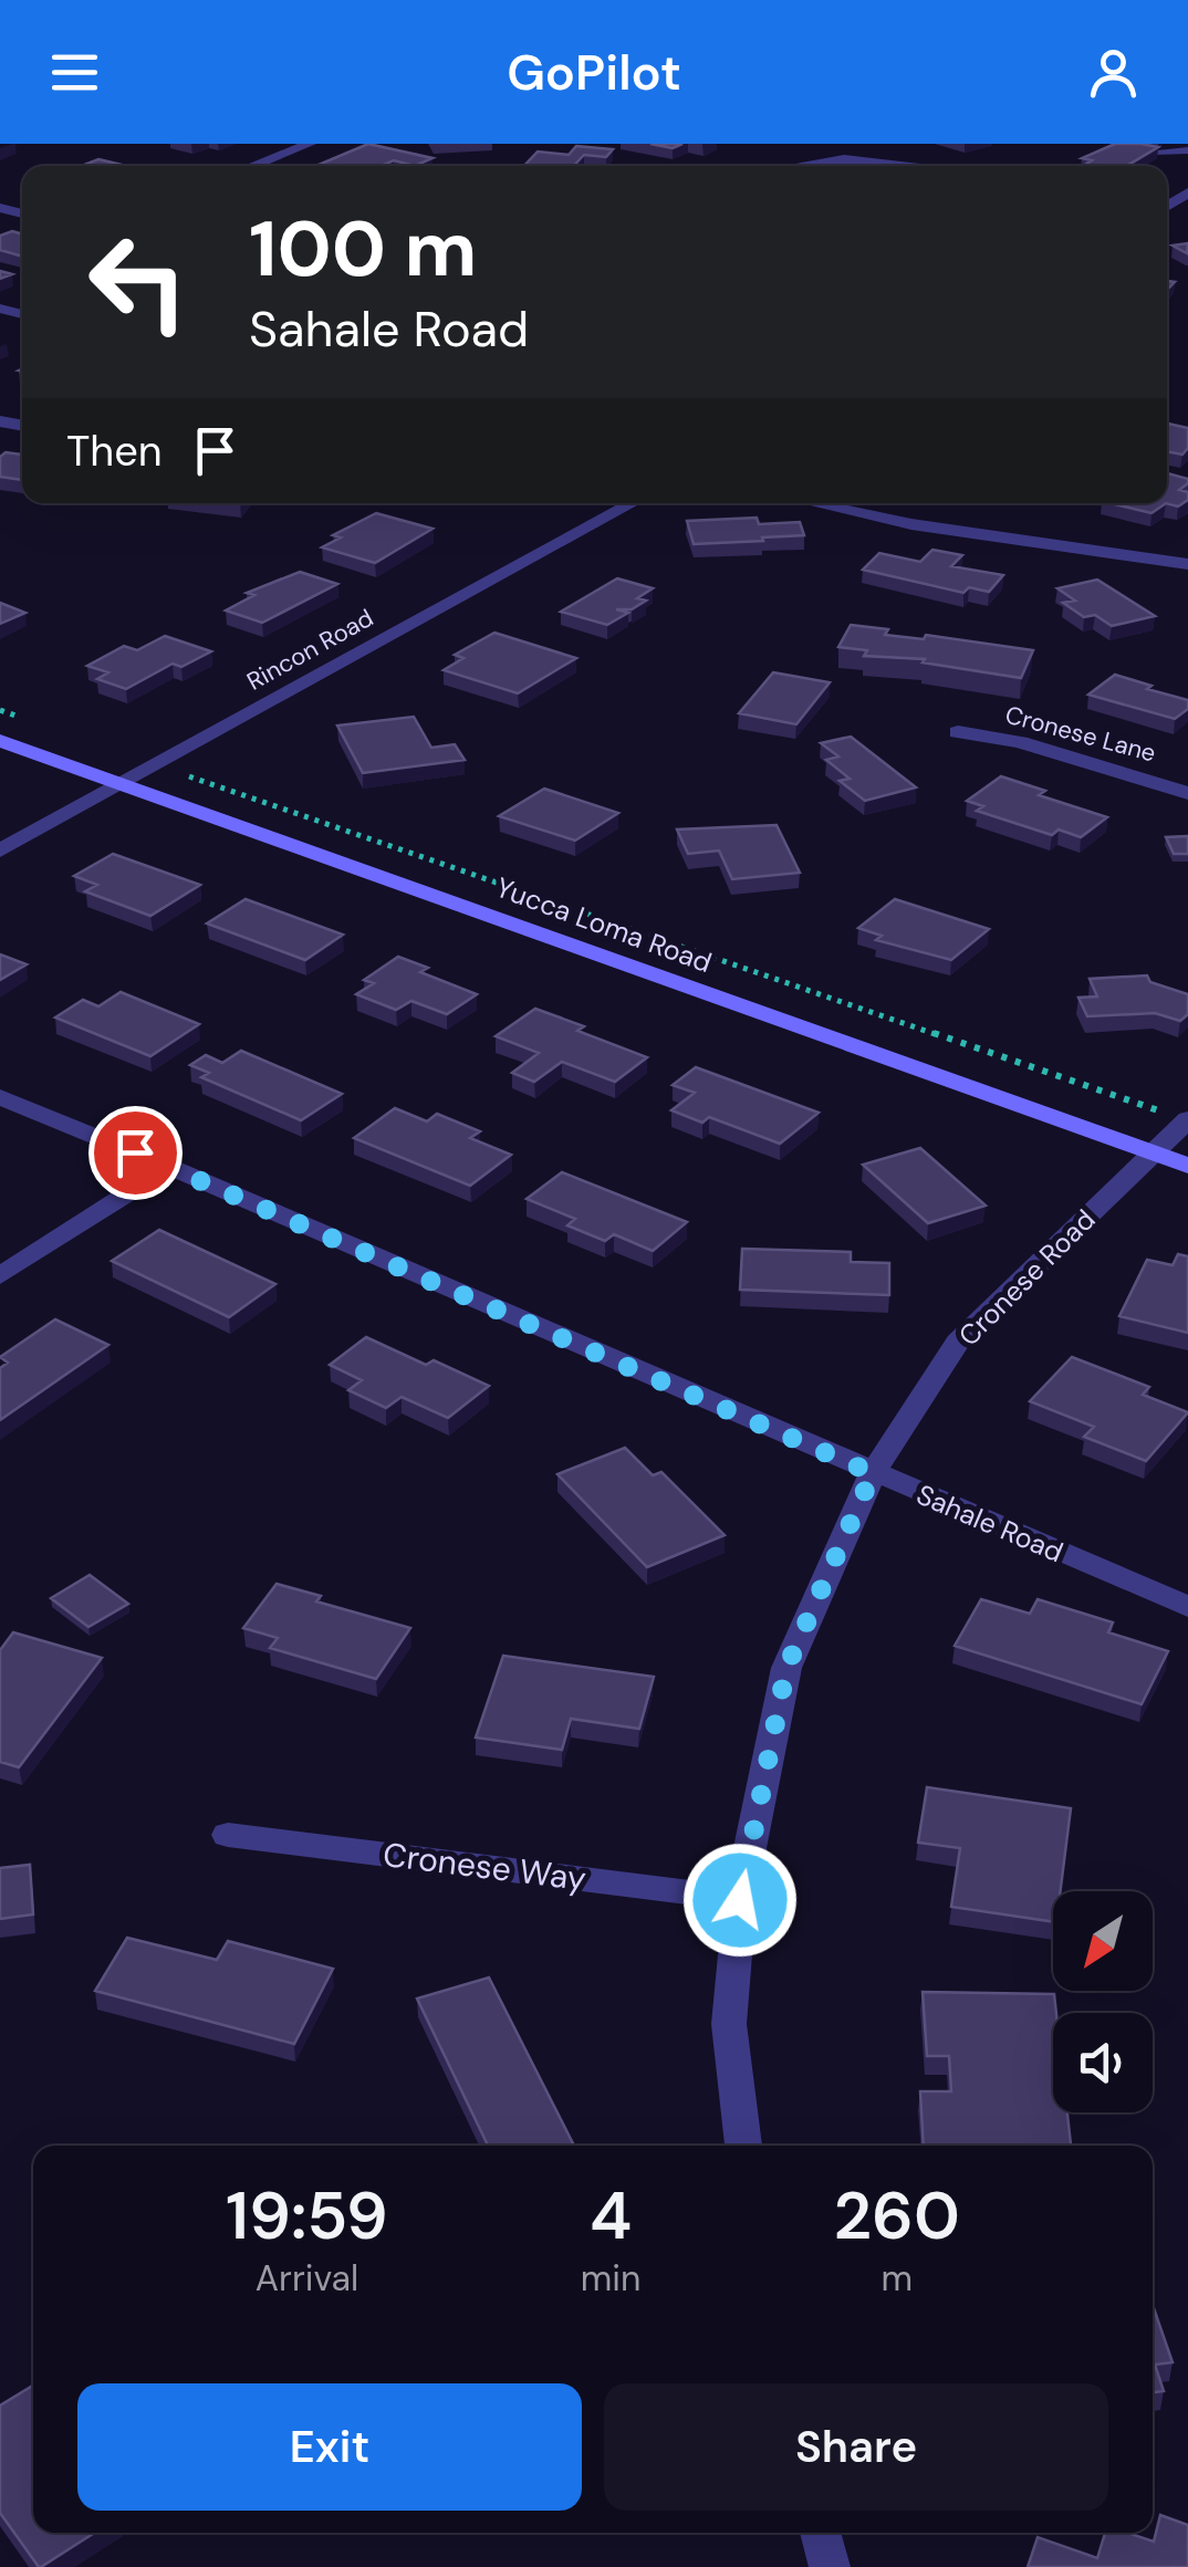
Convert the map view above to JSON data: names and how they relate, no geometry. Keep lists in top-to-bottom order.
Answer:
{
  "streets": {
    "main road": ["Yucca Loma Road"],
    "street": [
      "Rincon Road",
      "Cronese Lane",
      "Cronese Road",
      "Sahale Road",
      "Cronese Way"
    ]
  },
  "crossings": [
    ["Rincon Road", "Yucca Loma Road"],
    ["Yucca Loma Road", "Cronese Road"],
    ["Cronese Road", "Sahale Road"],
    ["Cronese Road", "Cronese Way"]
  ],
  "north": "bottom left",
  "page": {
    "header": "GoPilot",
    "turn": ["100 m", "Sahale Road"],
    "then": "Then",
    "eta": [
      "19:59",
      "Arrival",
      "4",
      "min",
      "260",
      "m"
    ],
    "buttons": ["Exit", "Share"]
  }
}
